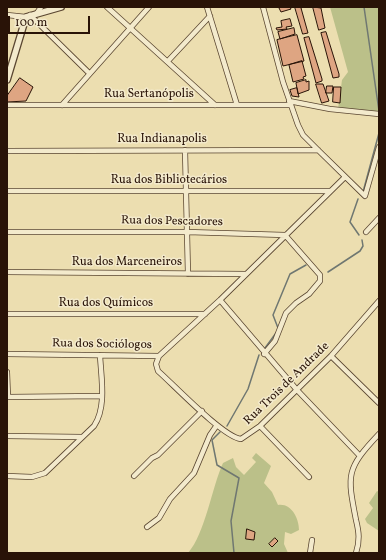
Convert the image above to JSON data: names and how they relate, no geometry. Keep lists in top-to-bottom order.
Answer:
{
  "streets": {
    "street": [
      "Rua Sertanópolis",
      "Rua Indianapolis",
      "Rua dos Bibliotecários",
      "Rua dos Pescadores",
      "Rua dos Marceneiros",
      "Rua dos Químicos",
      "Rua dos Sociólogos",
      "Rua Trois de Andrade"
    ]
  },
  "crossings": [
    ["Rua dos Bibliotecários", "Rua dos Sociólogos"],
    ["Rua dos Pescadores", "Rua dos Sociólogos"],
    ["Rua dos Marceneiros", "Rua dos Sociólogos"],
    ["Rua dos Químicos", "Rua dos Sociólogos"],
    ["Rua dos Sociólogos", "Rua Trois de Andrade"]
  ],
  "scale_bar": "100 m"
}
